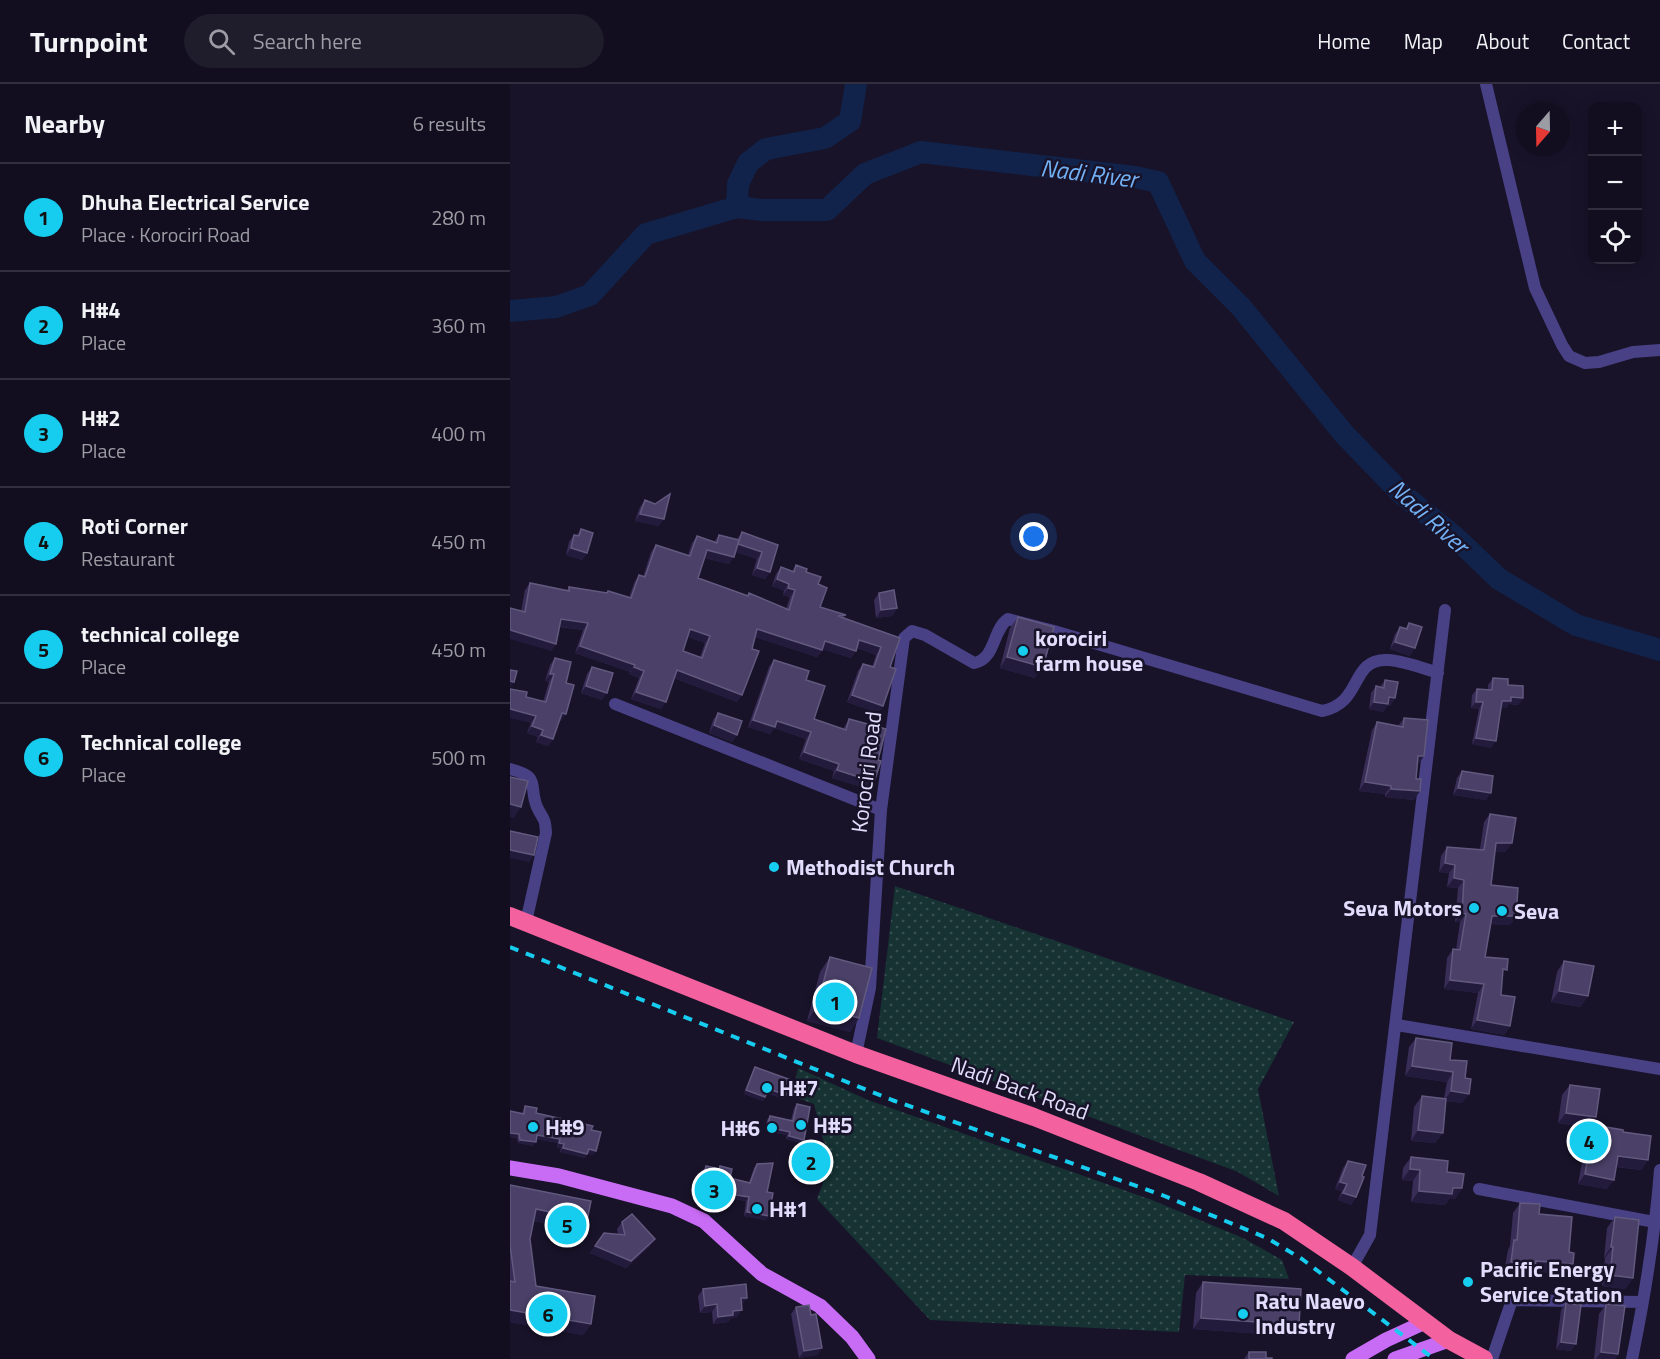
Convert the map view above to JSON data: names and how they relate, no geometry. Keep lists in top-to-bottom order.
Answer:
{
  "streets": {
    "highway": ["Nadi Back Road"],
    "street": ["Korociri Road"]
  },
  "crossings": [
    ["Korociri Road", "Nadi Back Road"]
  ],
  "water": ["Nadi River"],
  "places": [
    "korociri farm house",
    "Methodist Church",
    "Seva Motors",
    "Seva",
    "H#7",
    "H#5",
    "H#9",
    "H#6",
    "H#1",
    "Pacific Energy Service Station",
    "Ratu Naevo Industry"
  ],
  "north": "bottom",
  "page": {
    "header": "Turnpoint",
    "search": "Search here",
    "nav": [
      "Home",
      "Map",
      "About",
      "Contact"
    ],
    "heading": ["Nearby", "6 results"],
    "map_buttons": ["+", "−"],
    "list": [
      {
        "mark": "1",
        "name": "Dhuha Electrical Service",
        "note": "Place · Korociri Road",
        "value": "280 m"
      },
      {
        "mark": "2",
        "name": "H#4",
        "note": "Place",
        "value": "360 m"
      },
      {
        "mark": "3",
        "name": "H#2",
        "note": "Place",
        "value": "400 m"
      },
      {
        "mark": "4",
        "name": "Roti Corner",
        "note": "Restaurant",
        "value": "450 m"
      },
      {
        "mark": "5",
        "name": "technical college",
        "note": "Place",
        "value": "450 m"
      },
      {
        "mark": "6",
        "name": "Technical college",
        "note": "Place",
        "value": "500 m"
      }
    ],
    "pins": [
      "1",
      "4",
      "2",
      "3",
      "5",
      "6"
    ]
  }
}
